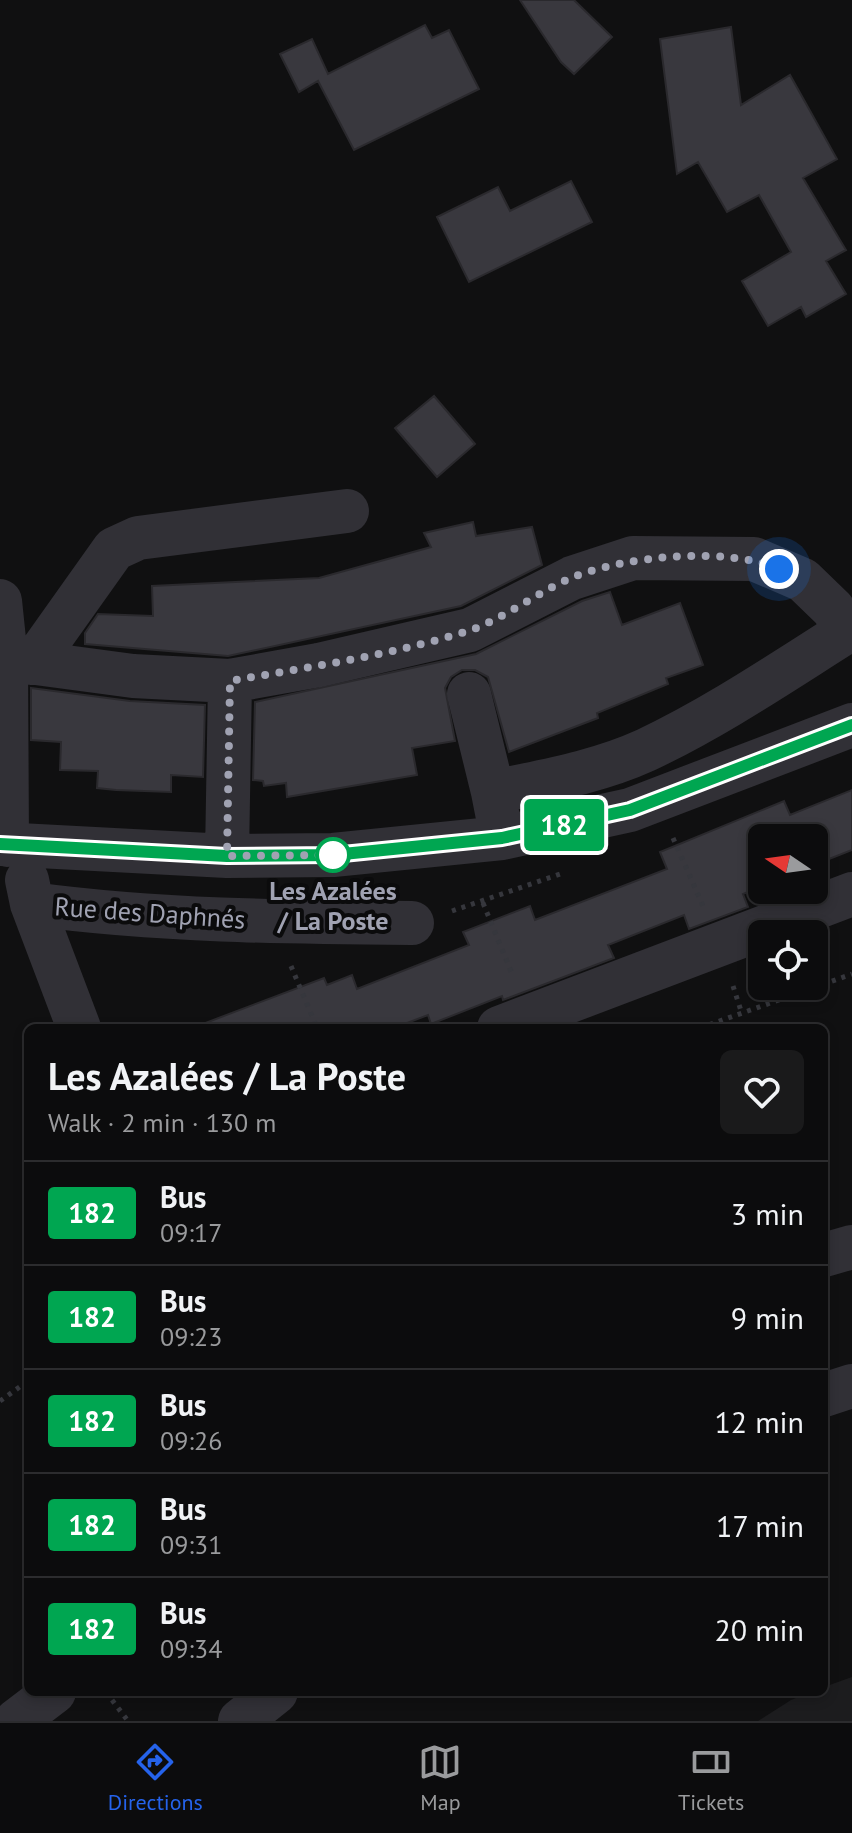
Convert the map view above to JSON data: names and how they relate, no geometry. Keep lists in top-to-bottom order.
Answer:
{
  "streets": {
    "street": ["Rue des Daphnés"]
  },
  "places": ["Les Azalées / La Poste"],
  "lines": ["bus line 182"],
  "north": "left",
  "page": {
    "on_map": "182",
    "heading": ["Les Azalées / La Poste", "Walk · 2 min · 130 m"],
    "list": [
      {
        "mark": "182",
        "name": "Bus",
        "note": "09:17",
        "value": "3 min"
      },
      {
        "mark": "182",
        "name": "Bus",
        "note": "09:23",
        "value": "9 min"
      },
      {
        "mark": "182",
        "name": "Bus",
        "note": "09:26",
        "value": "12 min"
      },
      {
        "mark": "182",
        "name": "Bus",
        "note": "09:31",
        "value": "17 min"
      },
      {
        "mark": "182",
        "name": "Bus",
        "note": "09:34",
        "value": "20 min"
      }
    ],
    "tabs": ["Directions", "Map", "Tickets"]
  }
}
